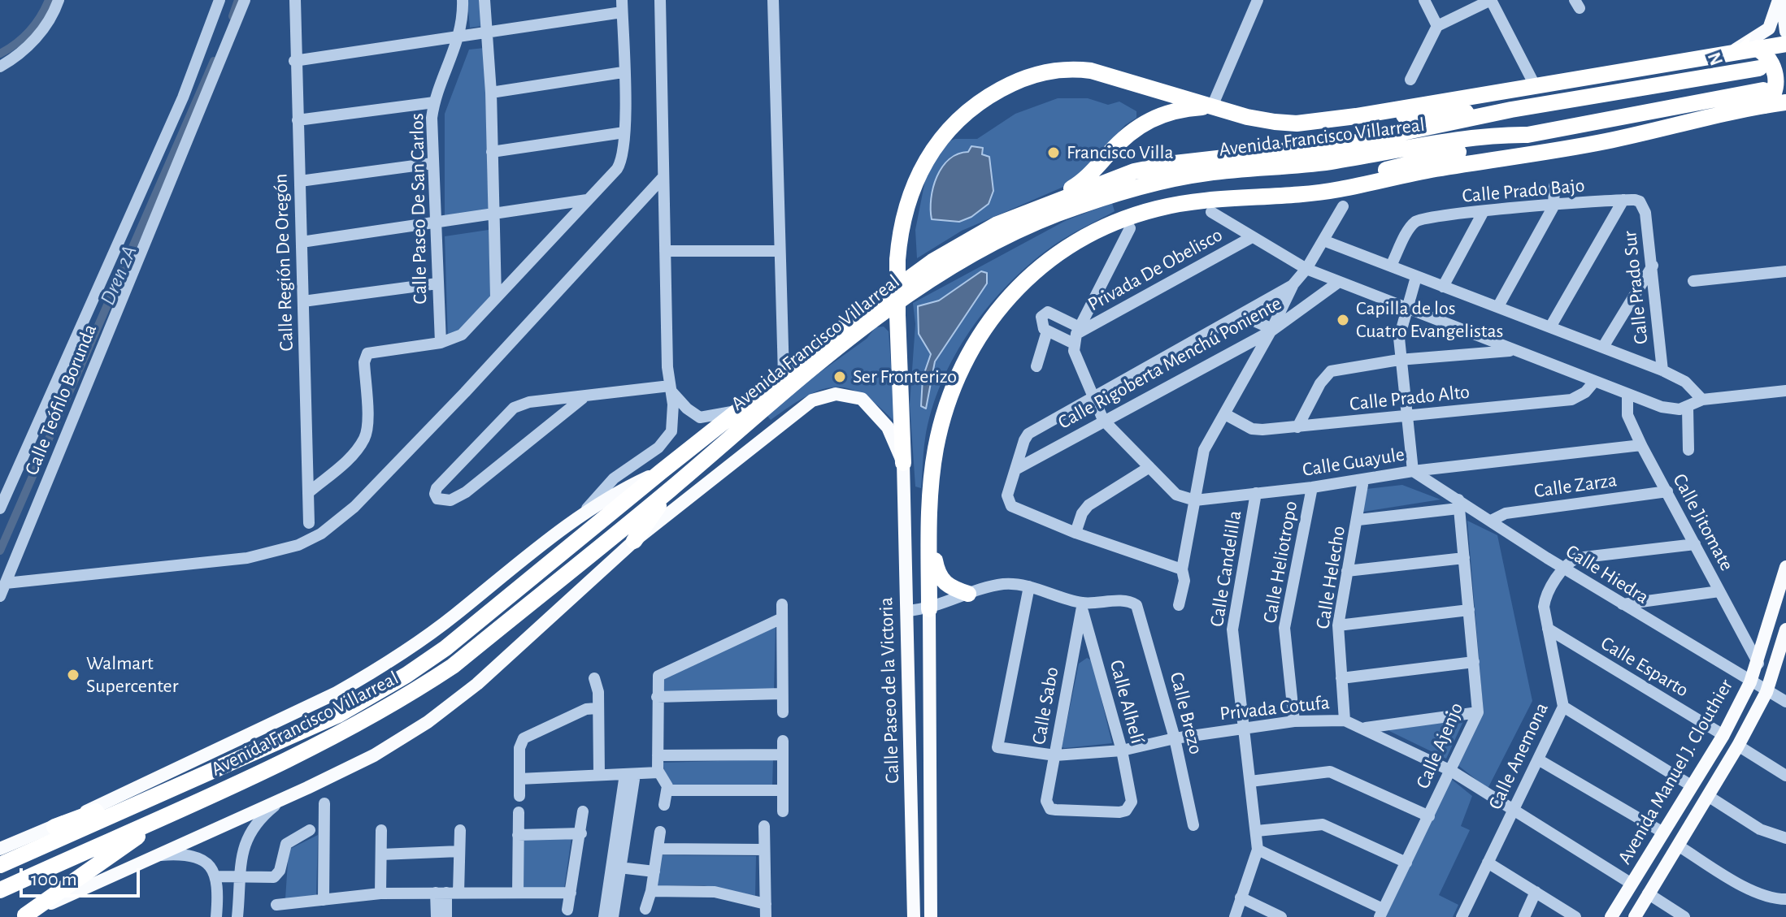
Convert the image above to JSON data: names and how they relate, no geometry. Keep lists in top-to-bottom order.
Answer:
{
  "streets": {
    "highway": ["Avenida Francisco Villarreal"],
    "main road": ["Calle Paseo de la Victoria", "Avenida Manuel J. Clouthier"],
    "street": [
      "Calle Prado Bajo",
      "Calle Paseo De San Carlos",
      "Calle Región De Oregón",
      "Privada De Obelisco",
      "Calle Prado Sur",
      "Calle Rigoberta Menchú Poniente",
      "Calle Prado Alto",
      "Calle Teófilo Borunda",
      "Calle Guayule",
      "Calle Zarza",
      "Calle Jitomate",
      "Calle Heliotropo",
      "Calle Candelilla",
      "Calle Hiedra",
      "Calle Helecho",
      "Calle Esparto",
      "Calle Alhelí",
      "Calle Sabo",
      "Privada Cotufa",
      "Calle Brezo",
      "Calle Ajenjo",
      "Calle Anemona"
    ]
  },
  "crossings": [
    ["Calle Prado Bajo", "Calle Prado Sur"],
    ["Calle Guayule", "Calle Jitomate"],
    ["Calle Guayule", "Calle Heliotropo"],
    ["Calle Guayule", "Calle Candelilla"],
    ["Calle Guayule", "Calle Hiedra"],
    ["Calle Guayule", "Calle Helecho"],
    ["Calle Zarza", "Calle Jitomate"],
    ["Calle Zarza", "Calle Hiedra"],
    ["Calle Jitomate", "Avenida Manuel J. Clouthier"],
    ["Calle Heliotropo", "Privada Cotufa"],
    ["Calle Candelilla", "Privada Cotufa"],
    ["Calle Hiedra", "Calle Ajenjo"],
    ["Calle Hiedra", "Calle Anemona"],
    ["Calle Hiedra", "Avenida Manuel J. Clouthier"],
    ["Calle Helecho", "Privada Cotufa"],
    ["Calle Esparto", "Calle Anemona"],
    ["Calle Esparto", "Avenida Manuel J. Clouthier"],
    ["Calle Alhelí", "Calle Sabo"],
    ["Calle Alhelí", "Privada Cotufa"],
    ["Calle Alhelí", "Calle Brezo"],
    ["Calle Sabo", "Privada Cotufa"],
    ["Calle Sabo", "Calle Brezo"],
    ["Privada Cotufa", "Calle Brezo"],
    ["Privada Cotufa", "Calle Ajenjo"],
    ["Privada Cotufa", "Calle Anemona"],
    ["Privada Cotufa", "Avenida Manuel J. Clouthier"]
  ],
  "water": ["Dren 2A"],
  "places": [
    "Francisco Villa",
    "Capilla de los Cuatro Evangelistas",
    "Ser Fronterizo",
    "Walmart Supercenter"
  ],
  "scale_bar": "100 m",
  "north": "left"
}
